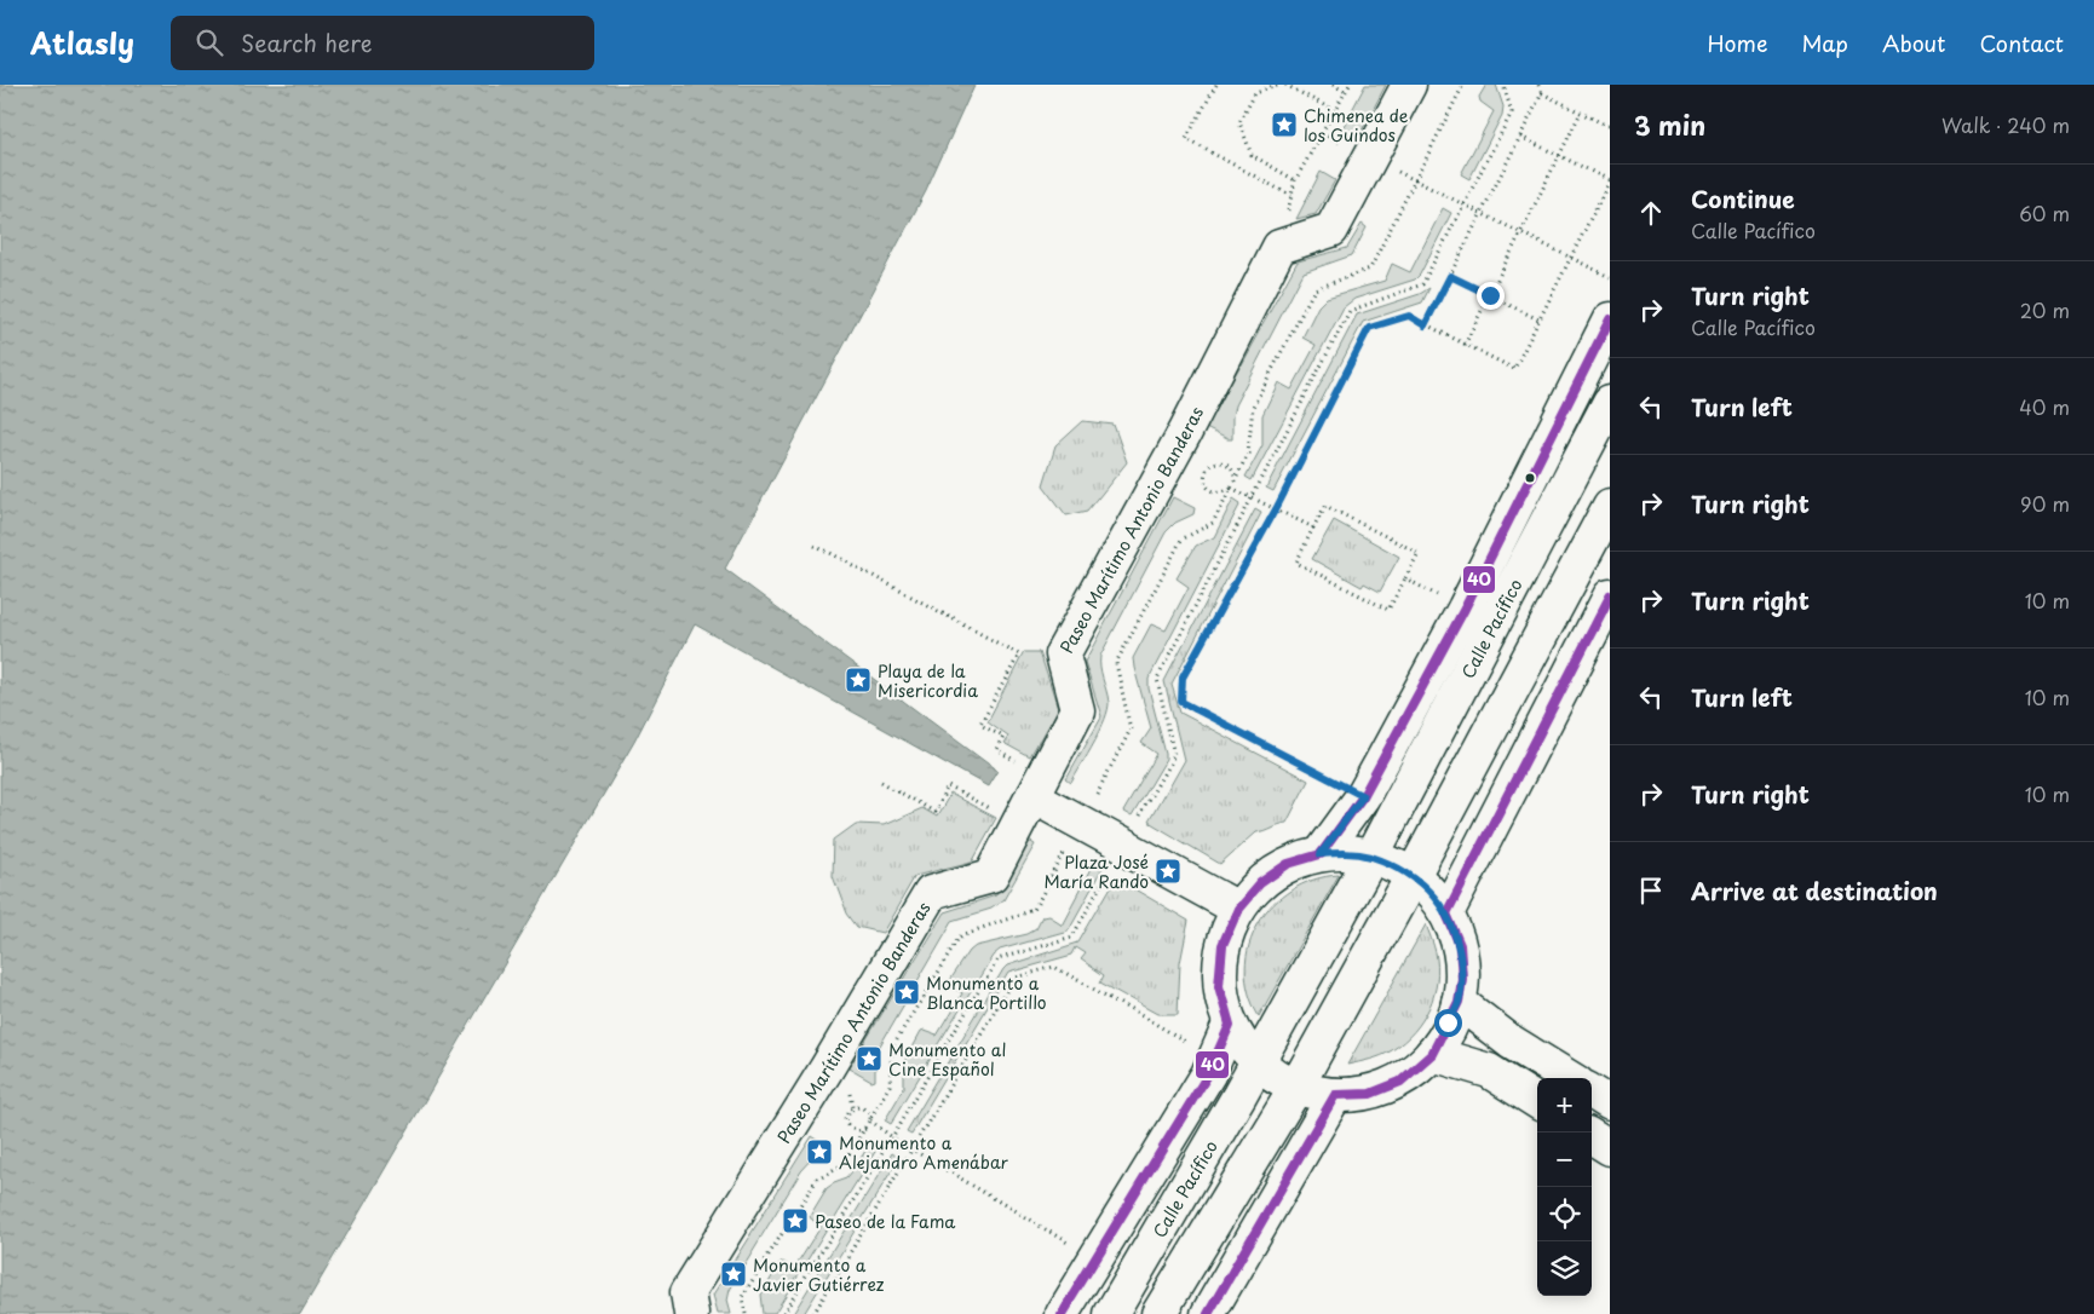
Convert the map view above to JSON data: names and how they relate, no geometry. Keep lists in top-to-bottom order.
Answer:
{
  "streets": {
    "main road": ["Paseo Marítimo Antonio Banderas", "Calle Pacífico"]
  },
  "places": {
    "place": [
      "Chimenea de los Guindos",
      "Playa de la Misericordia",
      "Plaza José María Rando",
      "Monumento a Blanca Portillo",
      "Monumento al Cine Español",
      "Monumento a Alejandro Amenábar",
      "Paseo de la Fama",
      "Monumento a Javier Gutiérrez"
    ]
  },
  "lines": ["transit line 40"],
  "page": {
    "header": "Atlasly",
    "search": "Search here",
    "nav": [
      "Home",
      "Map",
      "About",
      "Contact"
    ],
    "heading": ["3 min", "Walk · 240 m"],
    "list": [
      ["Continue", "Calle Pacífico", "60 m"],
      ["Turn right", "Calle Pacífico", "20 m"],
      ["Turn left", "40 m"],
      ["Turn right", "90 m"],
      ["Turn right", "10 m"],
      ["Turn left", "10 m"],
      ["Turn right", "10 m"],
      "Arrive at destination"
    ],
    "map_buttons": ["+", "−"]
  }
}
